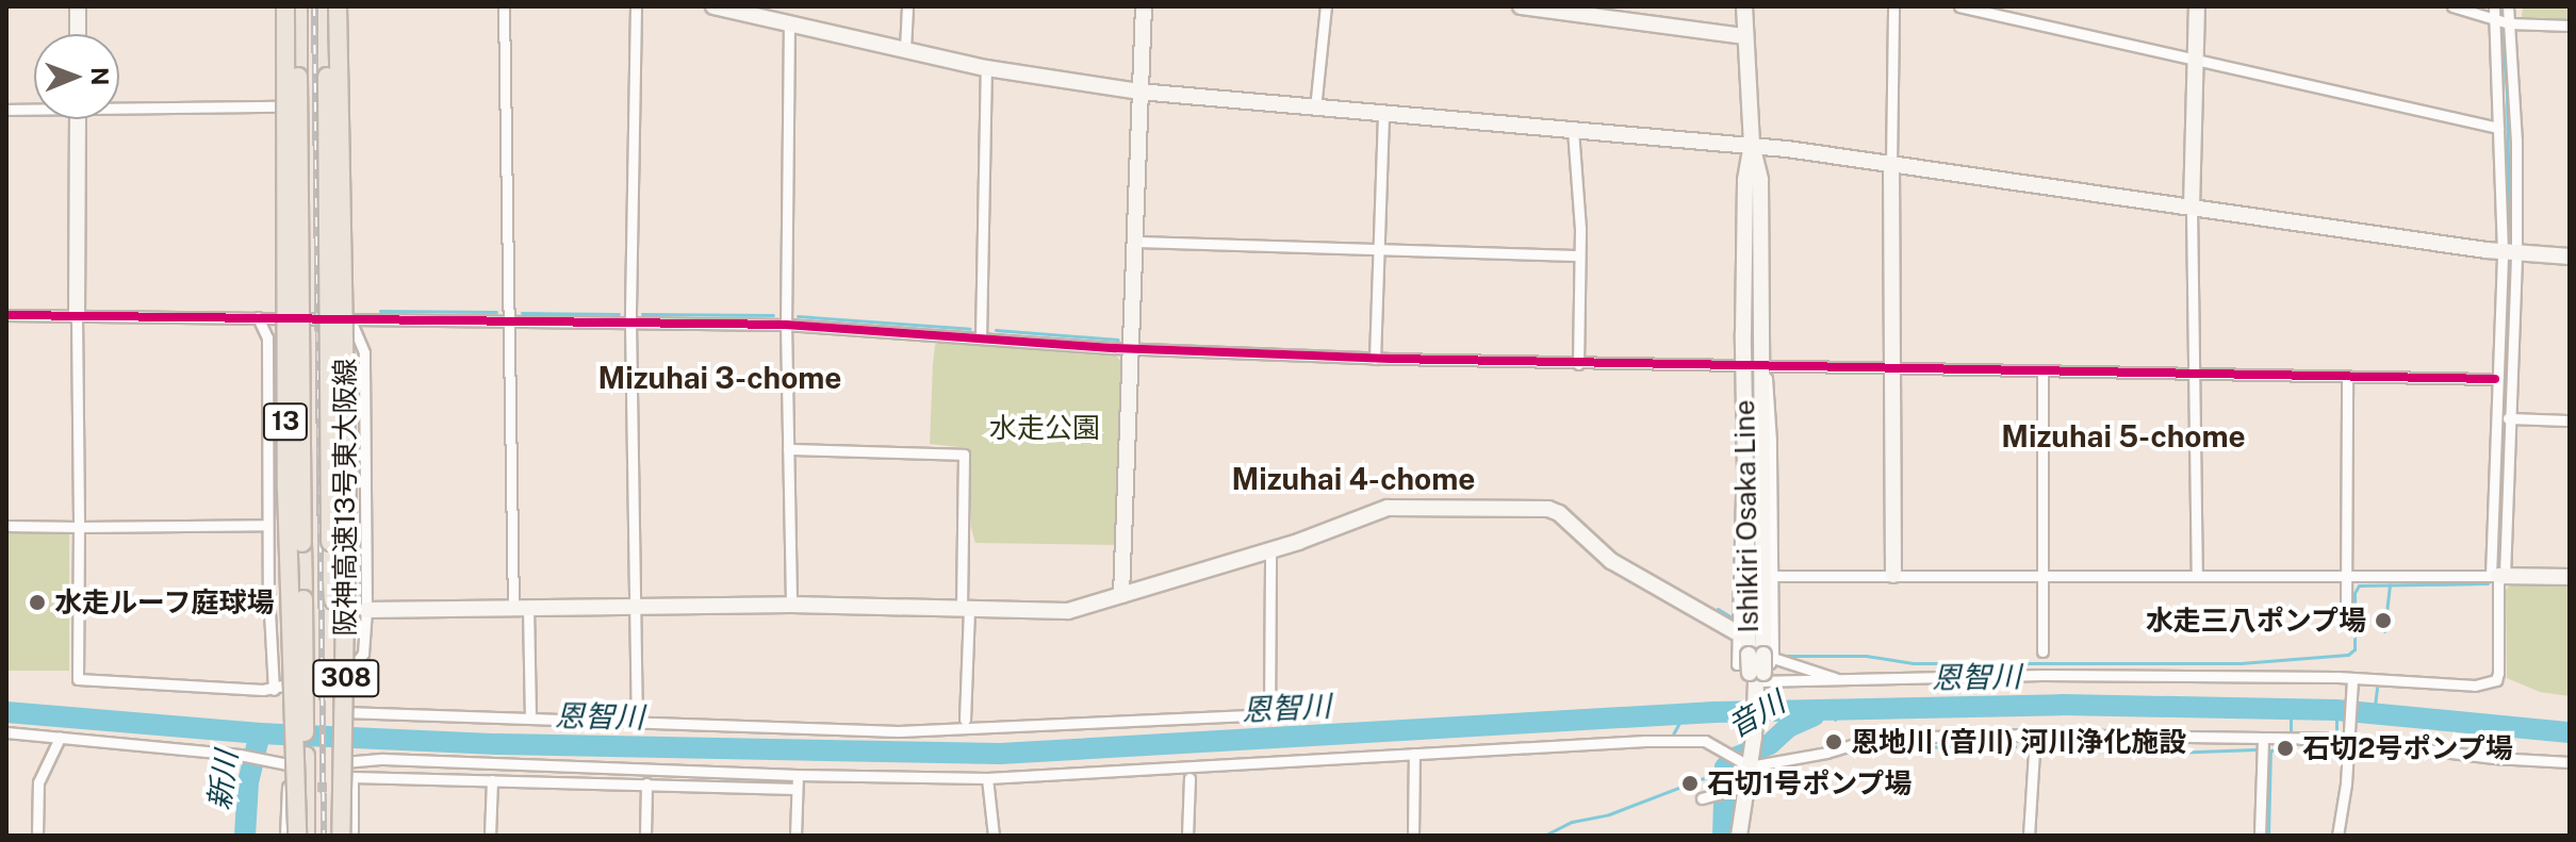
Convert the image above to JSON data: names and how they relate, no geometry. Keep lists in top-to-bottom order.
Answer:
{
  "streets": {
    "highway": ["13", "阪神高速13号東大阪線", "308"],
    "street": ["Ishikiri Osaka Line"]
  },
  "crossings": [
    ["阪神高速13号東大阪線", "308"]
  ],
  "districts": ["Mizuhai 3-chome", "Mizuhai 5-chome", "Mizuhai 4-chome"],
  "water": ["恩智川", "音川", "新川"],
  "parks": ["水走公園"],
  "places": [
    "水走ルーフ庭球場",
    "水走三八ポンプ場",
    "恩地川 (音川) 河川浄化施設",
    "石切2号ポンプ場",
    "石切1号ポンプ場"
  ],
  "north": "right"
}
